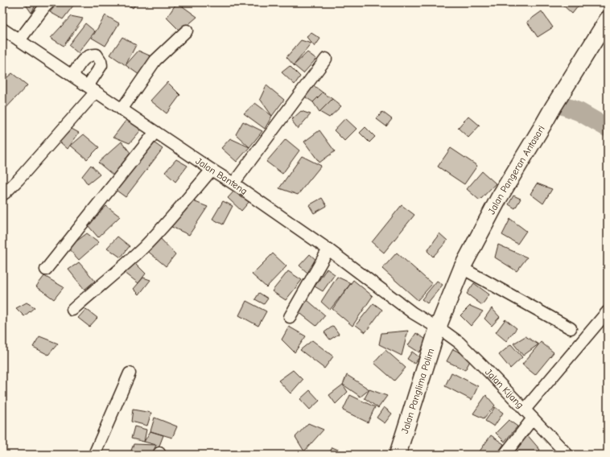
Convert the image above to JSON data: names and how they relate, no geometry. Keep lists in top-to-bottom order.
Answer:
{
  "streets": {
    "street": [
      "Jalan Pangeran Antasari",
      "Jalan Banteng",
      "Jalan Kijang",
      "Jalan Panglima Polim"
    ]
  },
  "crossings": [
    ["Jalan Pangeran Antasari", "Jalan Banteng"],
    ["Jalan Pangeran Antasari", "Jalan Kijang"],
    ["Jalan Pangeran Antasari", "Jalan Panglima Polim"],
    ["Jalan Banteng", "Jalan Kijang"],
    ["Jalan Banteng", "Jalan Panglima Polim"],
    ["Jalan Kijang", "Jalan Panglima Polim"]
  ]
}
